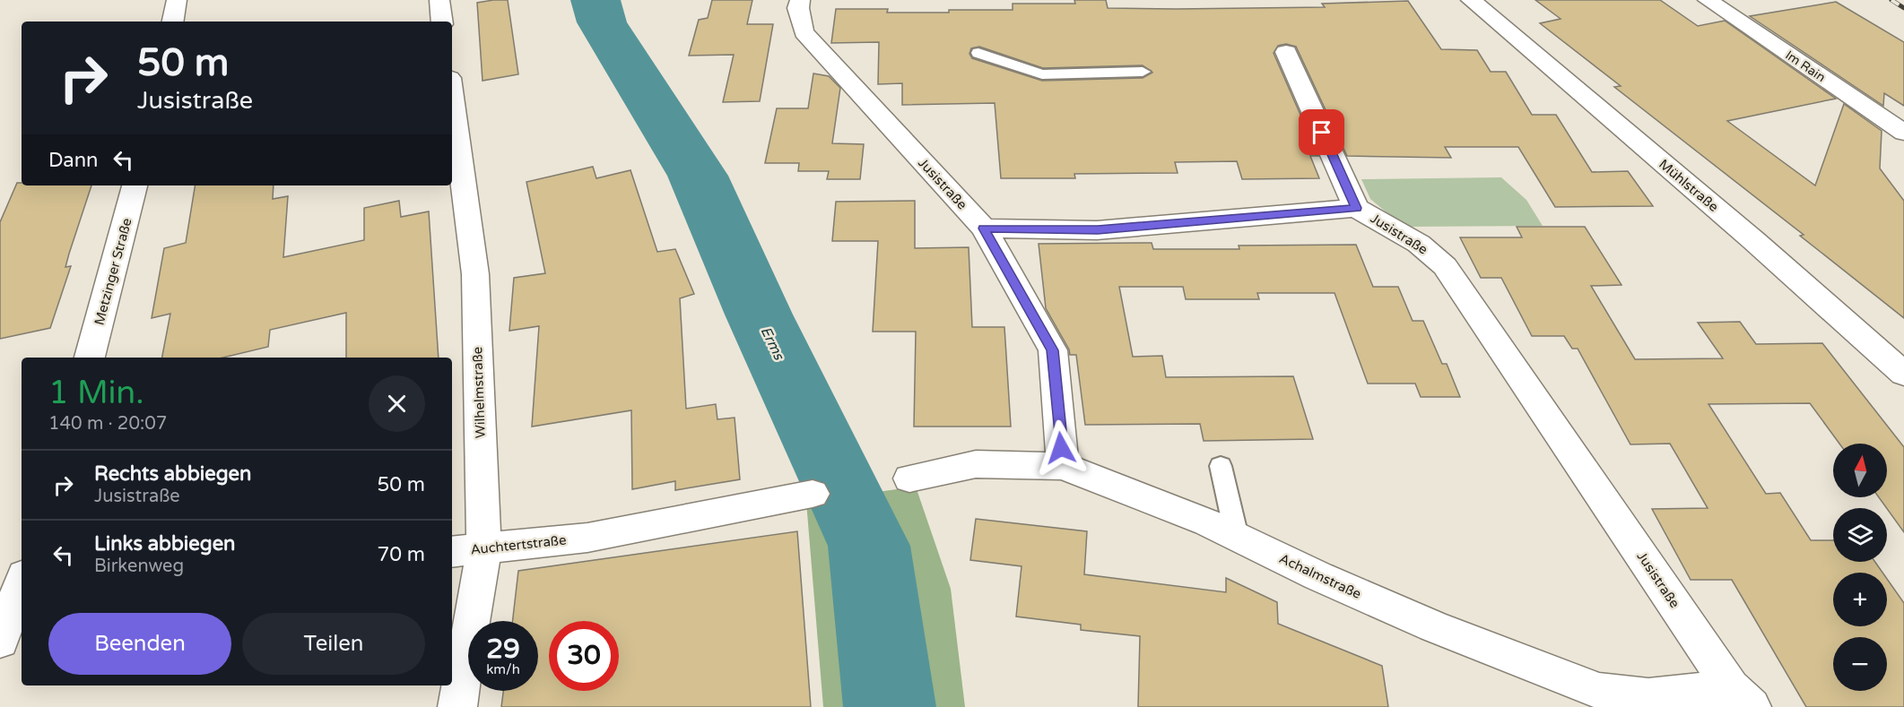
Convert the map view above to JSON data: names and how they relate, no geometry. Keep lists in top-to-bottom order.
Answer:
{
  "streets": {
    "street": [
      "Im Rain",
      "Jusistraße",
      "Mühlstraße",
      "Metzinger Straße",
      "Wilhelmstraße",
      "Auchtertstraße",
      "Achalmstraße"
    ]
  },
  "crossings": [
    ["Jusistraße", "Achalmstraße"],
    ["Wilhelmstraße", "Auchtertstraße"]
  ],
  "water": ["Erms"],
  "north": "top",
  "page": {
    "turn": ["50 m", "Jusistraße"],
    "then": "Dann",
    "heading": ["1 Min.", "140 m · 20:07"],
    "map_buttons": ["+", "−"],
    "list": [
      {
        "name": "Rechts abbiegen",
        "note": "Jusistraße",
        "value": "50 m"
      },
      {
        "name": "Links abbiegen",
        "note": "Birkenweg",
        "value": "70 m"
      }
    ],
    "buttons": ["Beenden", "Teilen"],
    "speed": "29 km/h",
    "limit": "30"
  }
}
